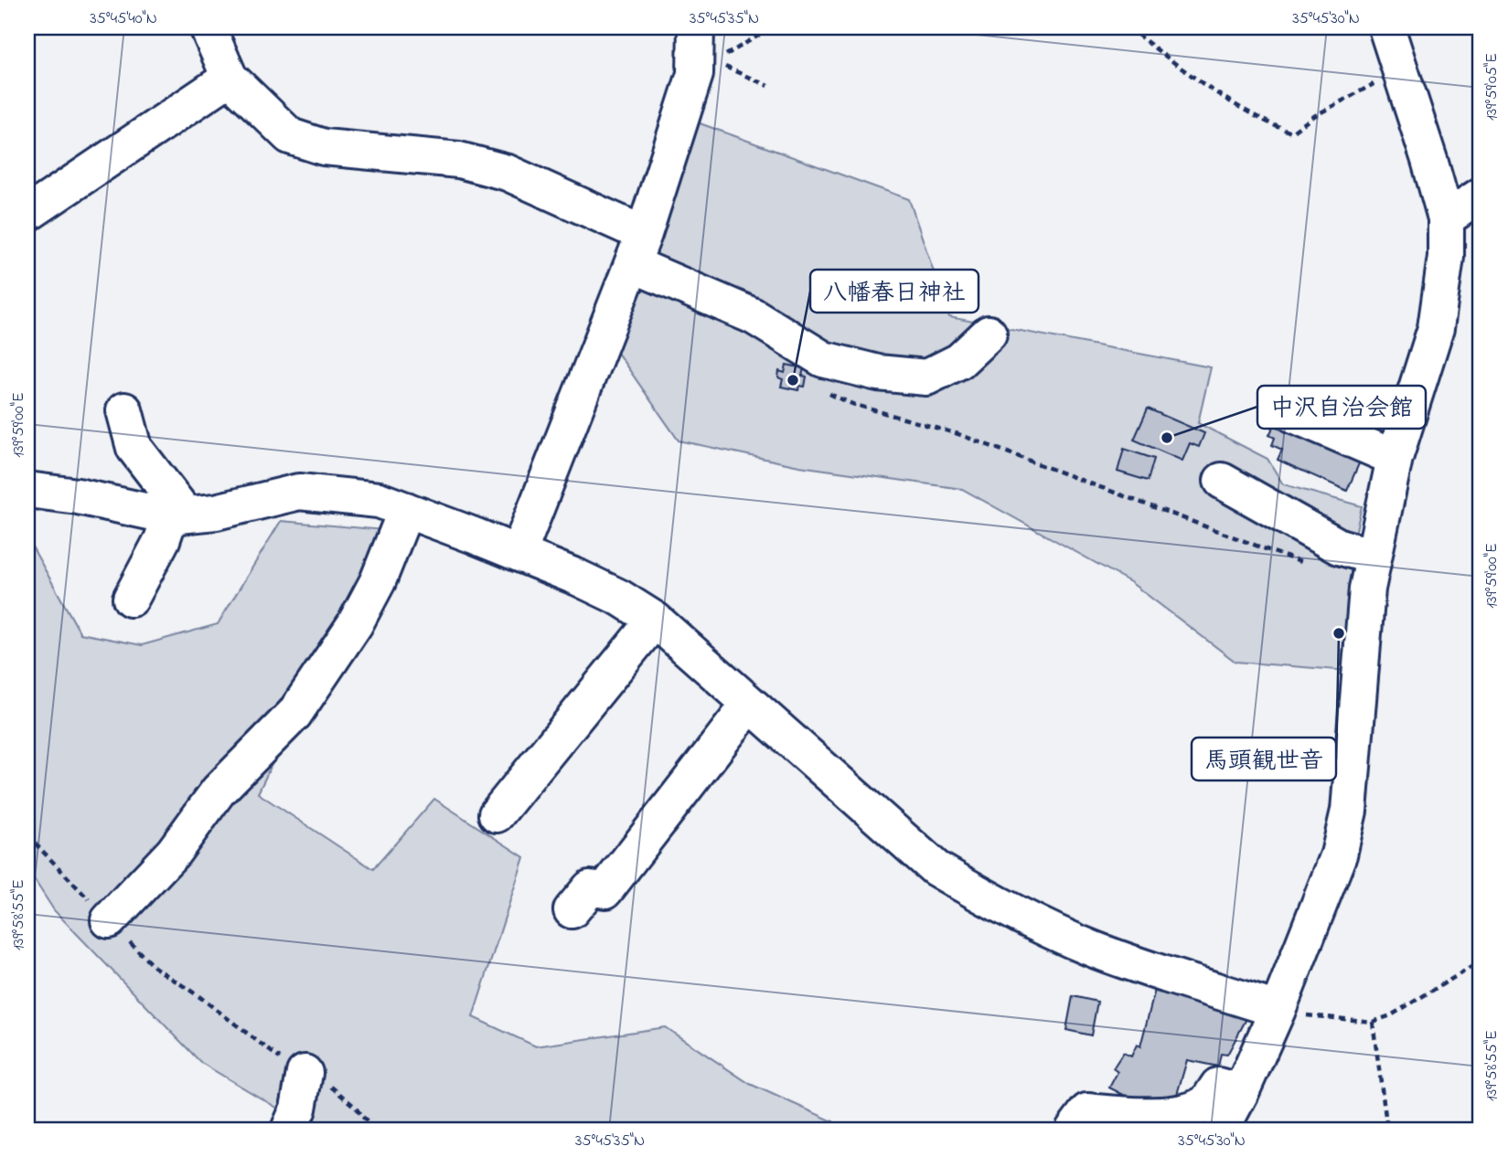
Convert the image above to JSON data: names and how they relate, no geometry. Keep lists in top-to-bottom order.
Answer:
{
  "places": ["八幡春日神社", "中沢自治会館", "馬頭観世音"],
  "coordinates": [
    "35°45'40\"N",
    "35°45'35\"N",
    "35°45'30\"N",
    "139°59'05\"E",
    "139°59'00\"E",
    "139°58'55\"E"
  ]
}
